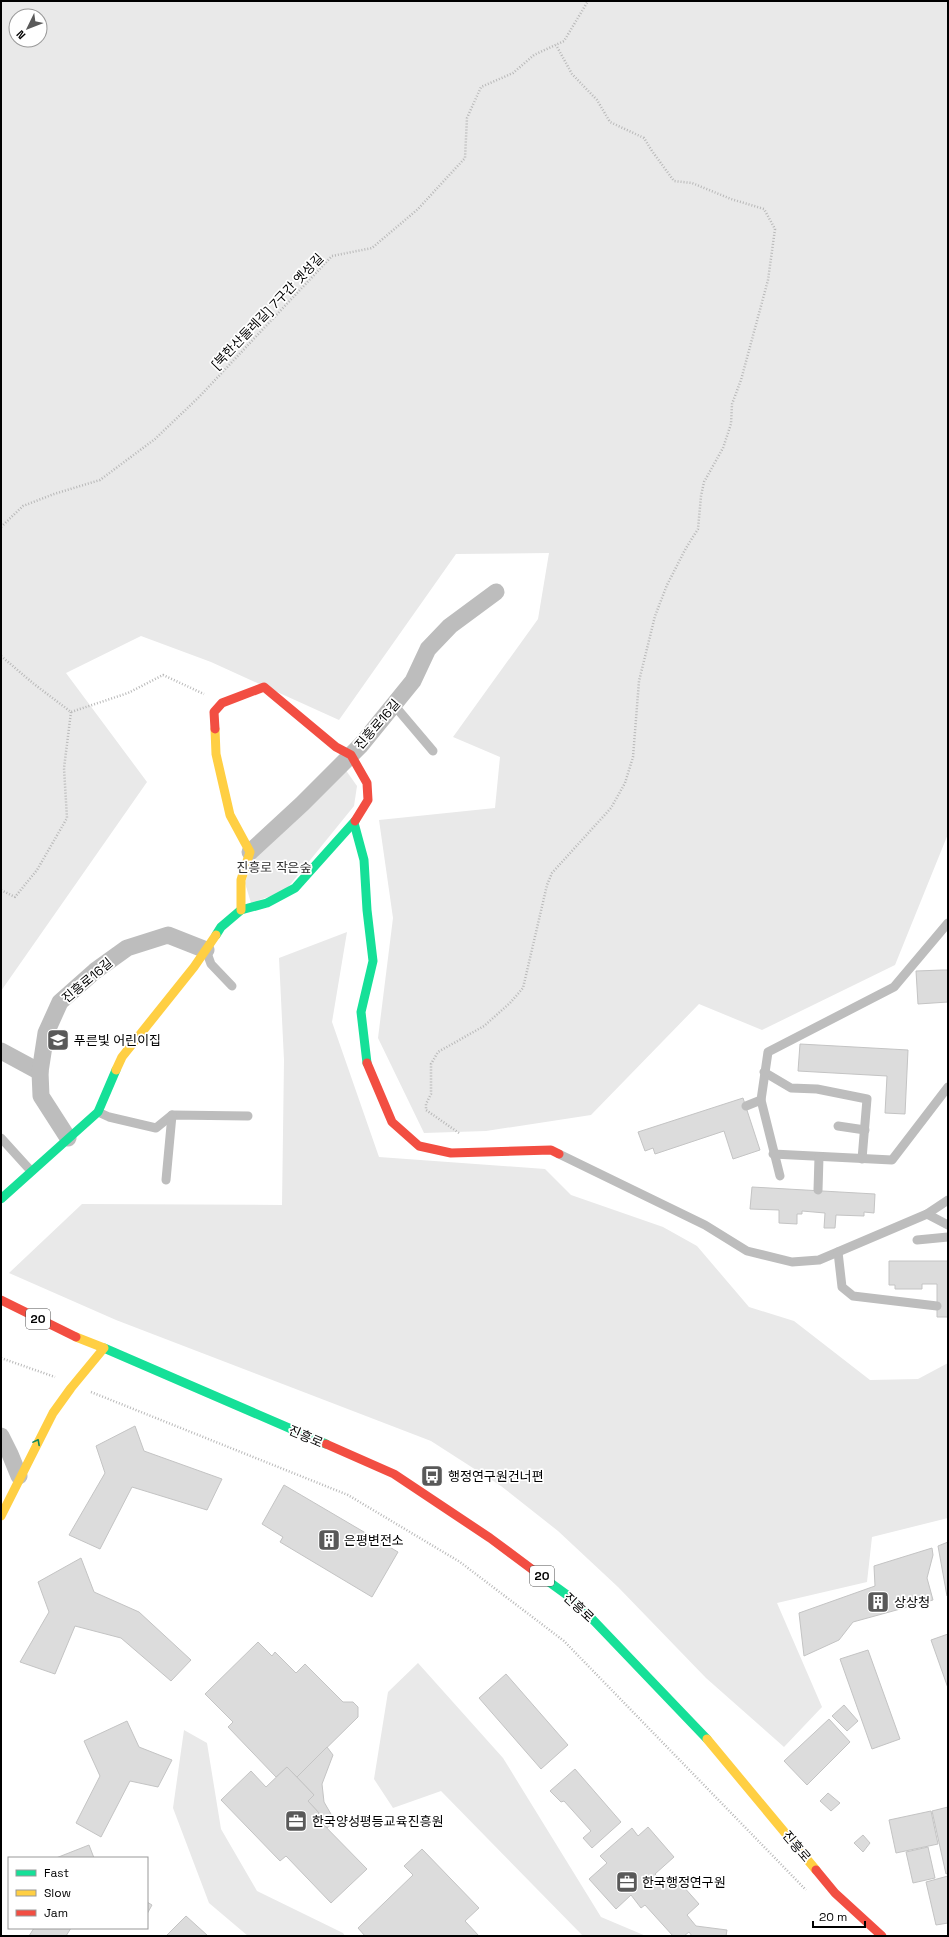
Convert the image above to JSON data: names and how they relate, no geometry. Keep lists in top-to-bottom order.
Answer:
{
  "streets": {
    "street": ["진흥로16길", "20", "진흥로"],
    "path": ["[북한산둘레길] 7구간 옛성길"]
  },
  "parks": ["진흥로 작은숲"],
  "places": {
    "school or university": ["푸른빛 어린이집"],
    "bus stop": ["행정연구원건너편"],
    "building": ["은평변전소", "상상청"],
    "office": ["한국양성평등교육진흥원", "한국행정연구원"]
  },
  "legend": ["Fast", "Slow", "Jam"],
  "scale_bar": "20 m",
  "north": "bottom left"
}
